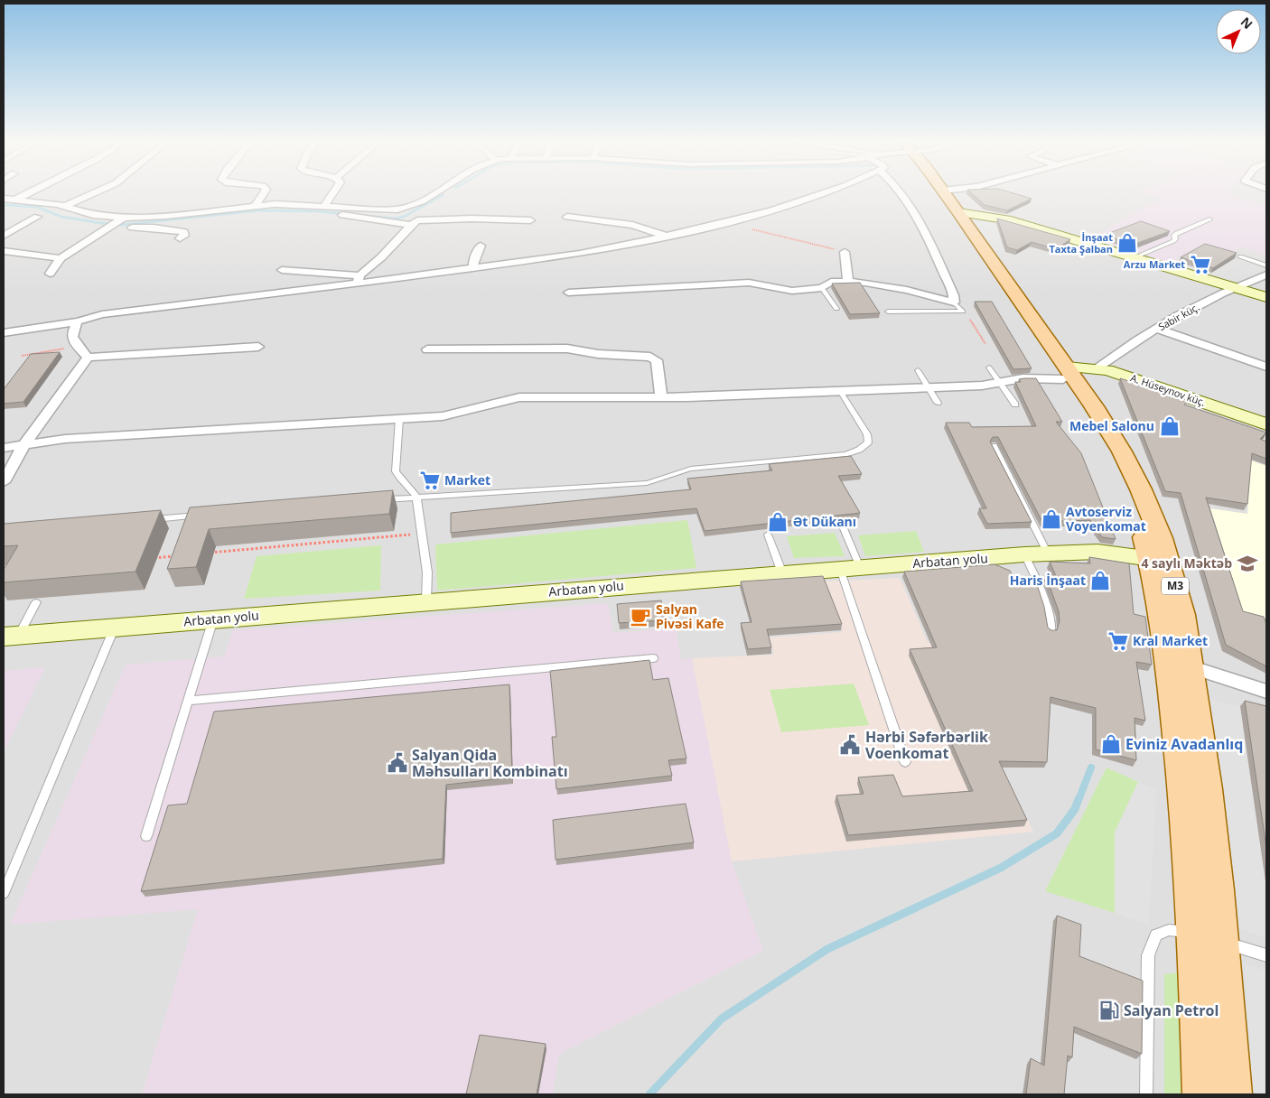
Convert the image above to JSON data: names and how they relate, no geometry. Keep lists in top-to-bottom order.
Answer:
{
  "streets": {
    "main road": ["A. Hüseynov küç.", "Arbatan yolu", "M3"],
    "street": ["Sabir küç."]
  },
  "crossings": [
    ["Sabir küç.", "A. Hüseynov küç."],
    ["Arbatan yolu", "M3"]
  ],
  "places": {
    "shop": [
      "İnşaat Taxta Şalban",
      "Mebel Salonu",
      "Avtoserviz Voyenkomat",
      "Ət Dükanı",
      "Haris İnşaat",
      "Eviniz Avadanlıq"
    ],
    "supermarket": ["Arzu Market", "Market", "Kral Market"],
    "school or university": ["4 saylı Məktəb"],
    "cafe": ["Salyan Pivəsi Kafe"],
    "public building": ["Hərbi Səfərbərlik Voenkomat", "Salyan Qida Məhsulları Kombinatı"],
    "fuel station": ["Salyan Petrol"]
  },
  "north": "top right"
}
